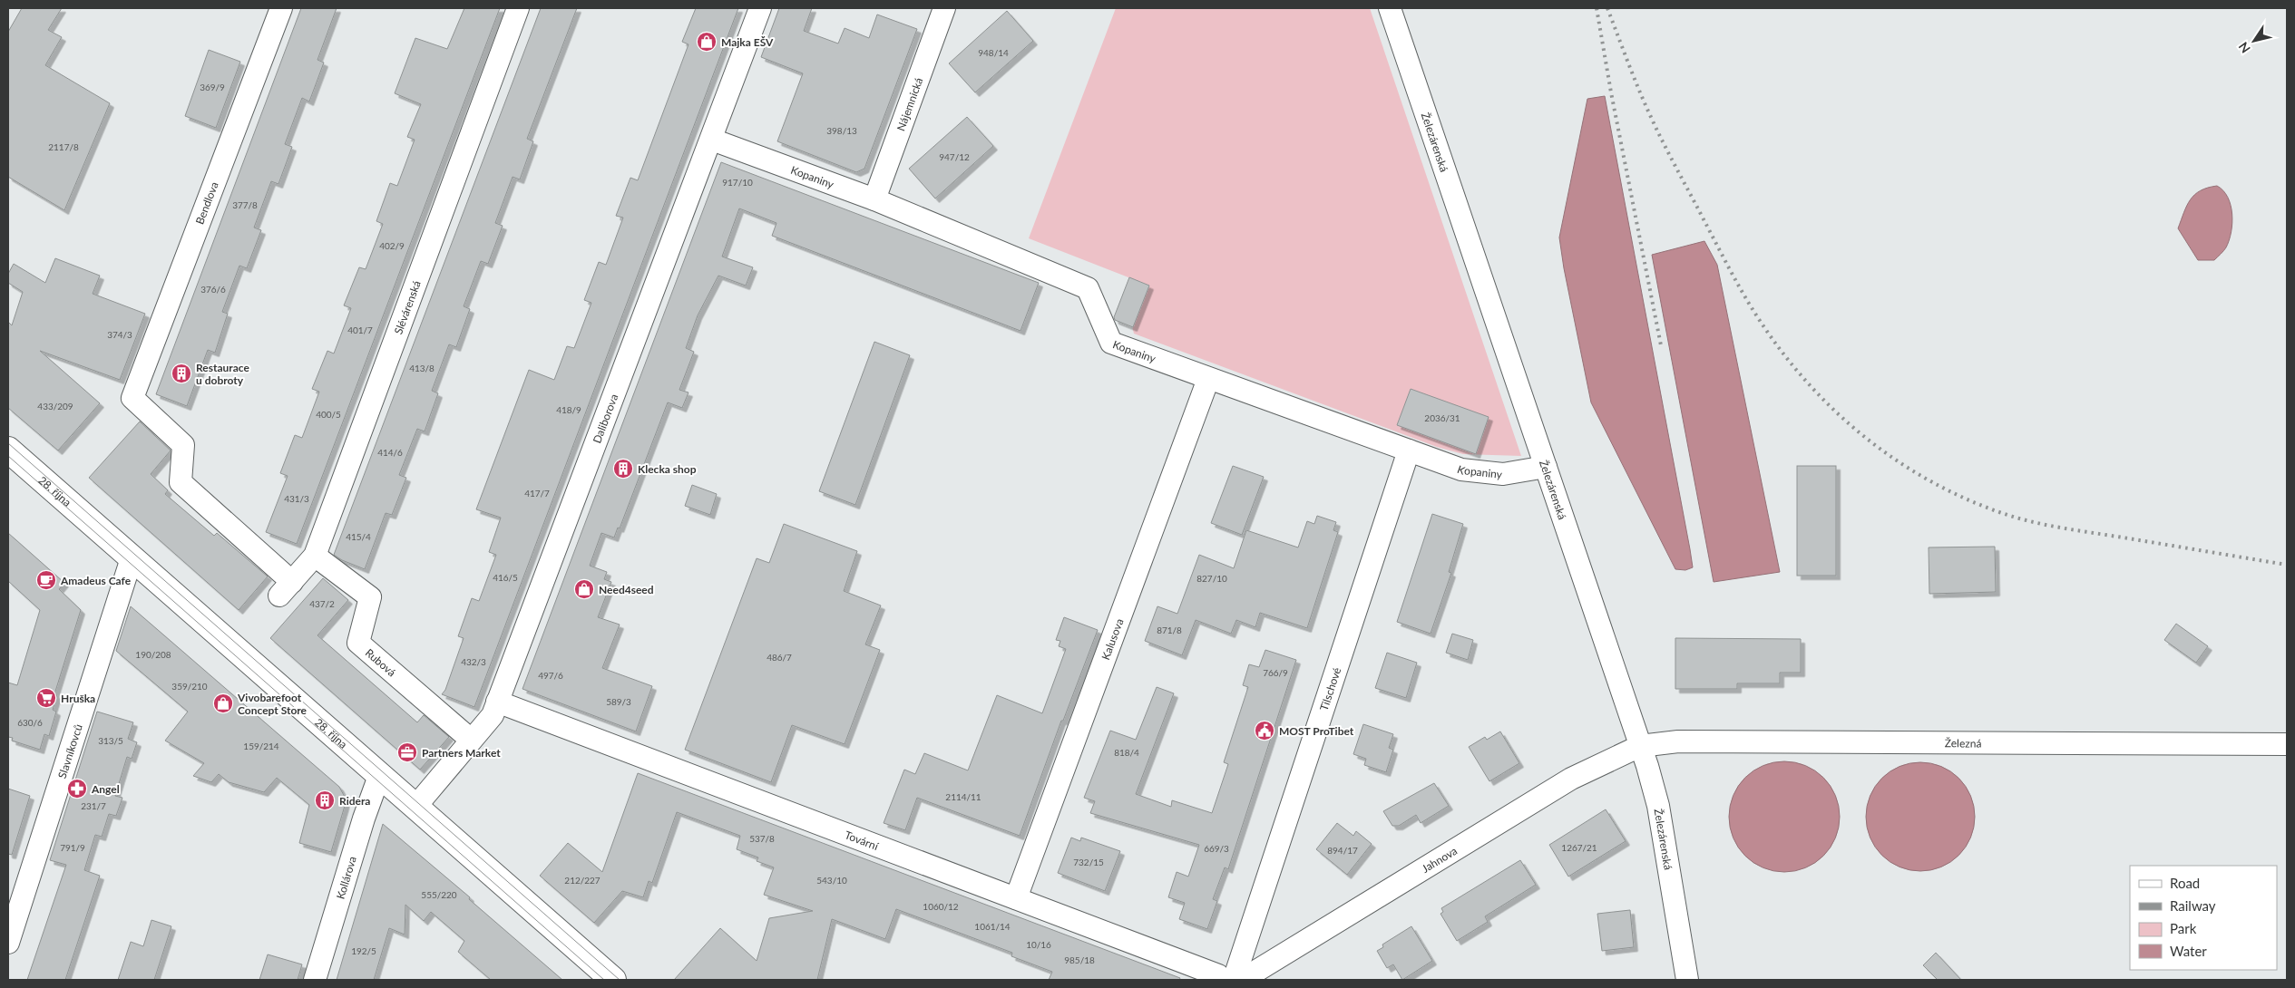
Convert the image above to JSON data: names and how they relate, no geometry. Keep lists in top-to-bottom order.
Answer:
{
  "streets": {
    "main road": ["28. října"],
    "street": [
      "Nájemnická",
      "Železárenská",
      "Kopaniny",
      "Bendlova",
      "Slévárenská",
      "Daliborova",
      "Kalusova",
      "Rubová",
      "Tilschové",
      "Železná",
      "Slavníkovců",
      "Tovární",
      "Jahnova",
      "Kollárova"
    ]
  },
  "crossings": [
    ["Nájemnická", "Kopaniny"],
    ["Železárenská", "Kopaniny"],
    ["Železárenská", "Železná"],
    ["Železárenská", "Jahnova"],
    ["Kopaniny", "Daliborova"],
    ["Kopaniny", "Kalusova"],
    ["Kopaniny", "Tilschové"],
    ["Bendlova", "Slévárenská"],
    ["Slévárenská", "Rubová"],
    ["Daliborova", "28. října"],
    ["Daliborova", "Rubová"],
    ["Daliborova", "Tovární"],
    ["28. října", "Slavníkovců"],
    ["28. října", "Kollárova"],
    ["Kalusova", "Tovární"],
    ["Železná", "Jahnova"]
  ],
  "places": {
    "shop": ["Majka EŠV", "Need4seed", "Vivobarefoot Concept Store"],
    "building": ["Restaurace u dobroty", "Klecka shop", "Ridera"],
    "cafe": ["Amadeus Cafe"],
    "supermarket": ["Hruška"],
    "public building": ["MOST ProTibet"],
    "office": ["Partners Market"],
    "pharmacy": ["Angel"]
  },
  "house_numbers": [
    "948/14",
    "369/9",
    "398/13",
    "2117/8",
    "947/12",
    "917/10",
    "377/8",
    "402/9",
    "376/6",
    "401/7",
    "374/3",
    "413/8",
    "433/209",
    "418/9",
    "400/5",
    "2036/31",
    "414/6",
    "417/7",
    "431/3",
    "415/4",
    "416/5",
    "827/10",
    "437/2",
    "871/8",
    "190/208",
    "486/7",
    "432/3",
    "766/9",
    "497/6",
    "359/210",
    "589/3",
    "630/6",
    "313/5",
    "159/214",
    "818/4",
    "2114/11",
    "231/7",
    "537/8",
    "791/9",
    "1267/21",
    "669/3",
    "894/17",
    "732/15",
    "212/227",
    "543/10",
    "555/220",
    "1060/12",
    "1061/14",
    "10/16",
    "192/5",
    "985/18"
  ],
  "legend": [
    "Road",
    "Railway",
    "Park",
    "Water"
  ],
  "north": "bottom left"
}
